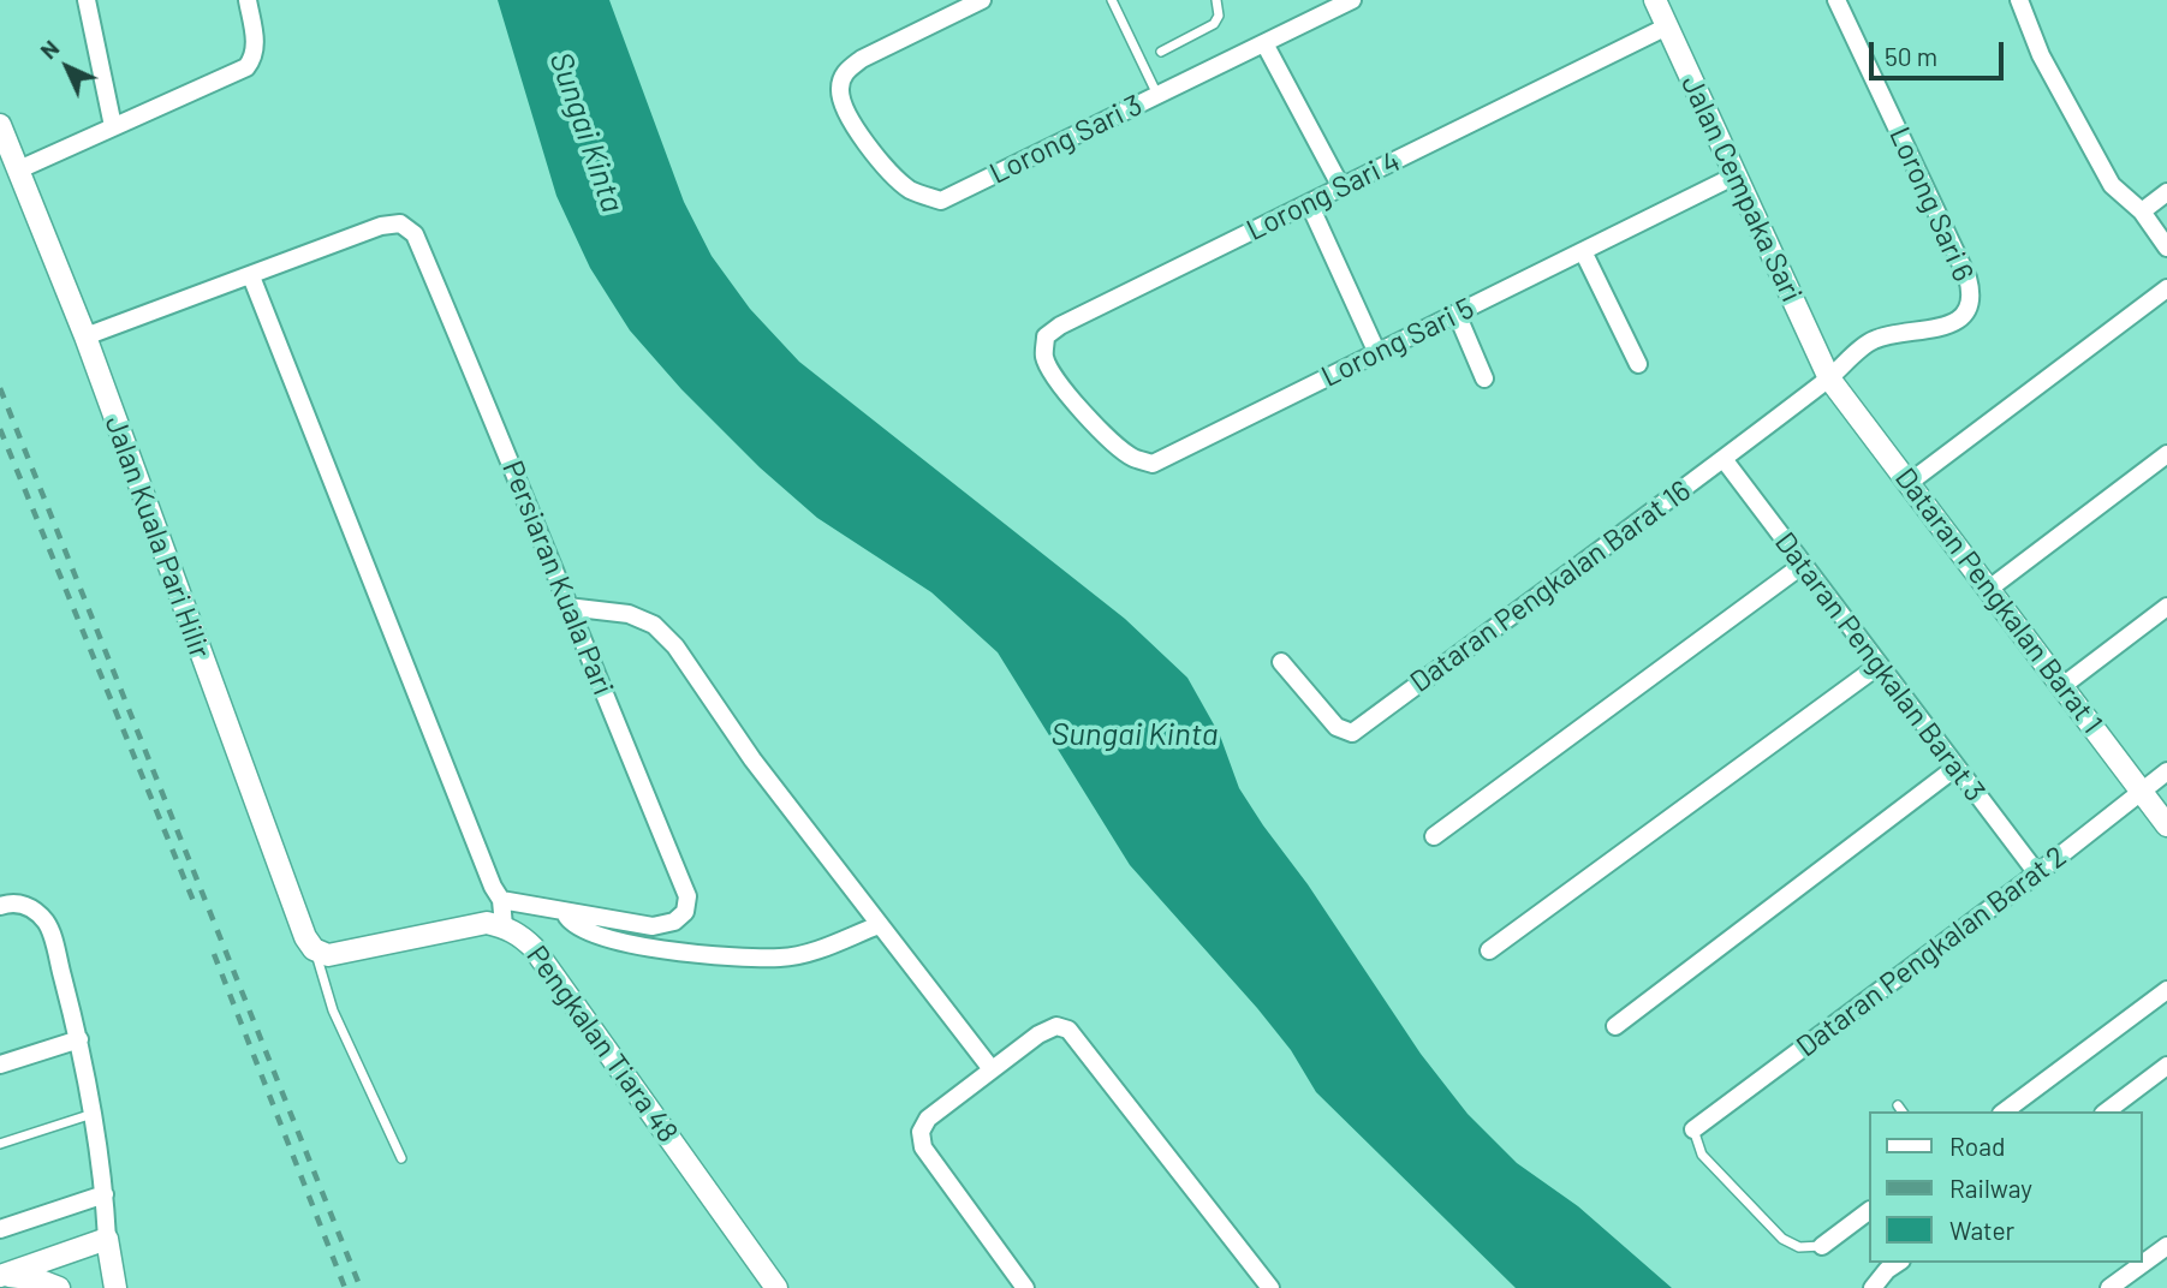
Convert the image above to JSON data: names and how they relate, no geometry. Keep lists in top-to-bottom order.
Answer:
{
  "streets": {
    "street": [
      "Lorong Sari 3",
      "Jalan Cempaka Sari",
      "Lorong Sari 4",
      "Lorong Sari 6",
      "Lorong Sari 5",
      "Jalan Kuala Pari Hilir",
      "Persiaran Kuala Pari",
      "Dataran Pengkalan Barat 16",
      "Dataran Pengkalan Barat 1",
      "Dataran Pengkalan Barat 3",
      "Dataran Pengkalan Barat 2",
      "Pengkalan Tiara 48"
    ]
  },
  "crossings": [
    ["Jalan Cempaka Sari", "Lorong Sari 4"],
    ["Jalan Cempaka Sari", "Lorong Sari 6"],
    ["Jalan Cempaka Sari", "Lorong Sari 5"],
    ["Jalan Cempaka Sari", "Dataran Pengkalan Barat 16"],
    ["Jalan Cempaka Sari", "Dataran Pengkalan Barat 1"],
    ["Lorong Sari 4", "Lorong Sari 5"],
    ["Lorong Sari 6", "Dataran Pengkalan Barat 16"],
    ["Lorong Sari 6", "Dataran Pengkalan Barat 1"],
    ["Jalan Kuala Pari Hilir", "Persiaran Kuala Pari"],
    ["Jalan Kuala Pari Hilir", "Pengkalan Tiara 48"],
    ["Dataran Pengkalan Barat 16", "Dataran Pengkalan Barat 1"],
    ["Dataran Pengkalan Barat 16", "Dataran Pengkalan Barat 3"],
    ["Dataran Pengkalan Barat 1", "Dataran Pengkalan Barat 2"],
    ["Dataran Pengkalan Barat 3", "Dataran Pengkalan Barat 2"]
  ],
  "water": ["Sungai Kinta"],
  "legend": ["Road", "Railway", "Water"],
  "scale_bar": "50 m",
  "north": "top left"
}
